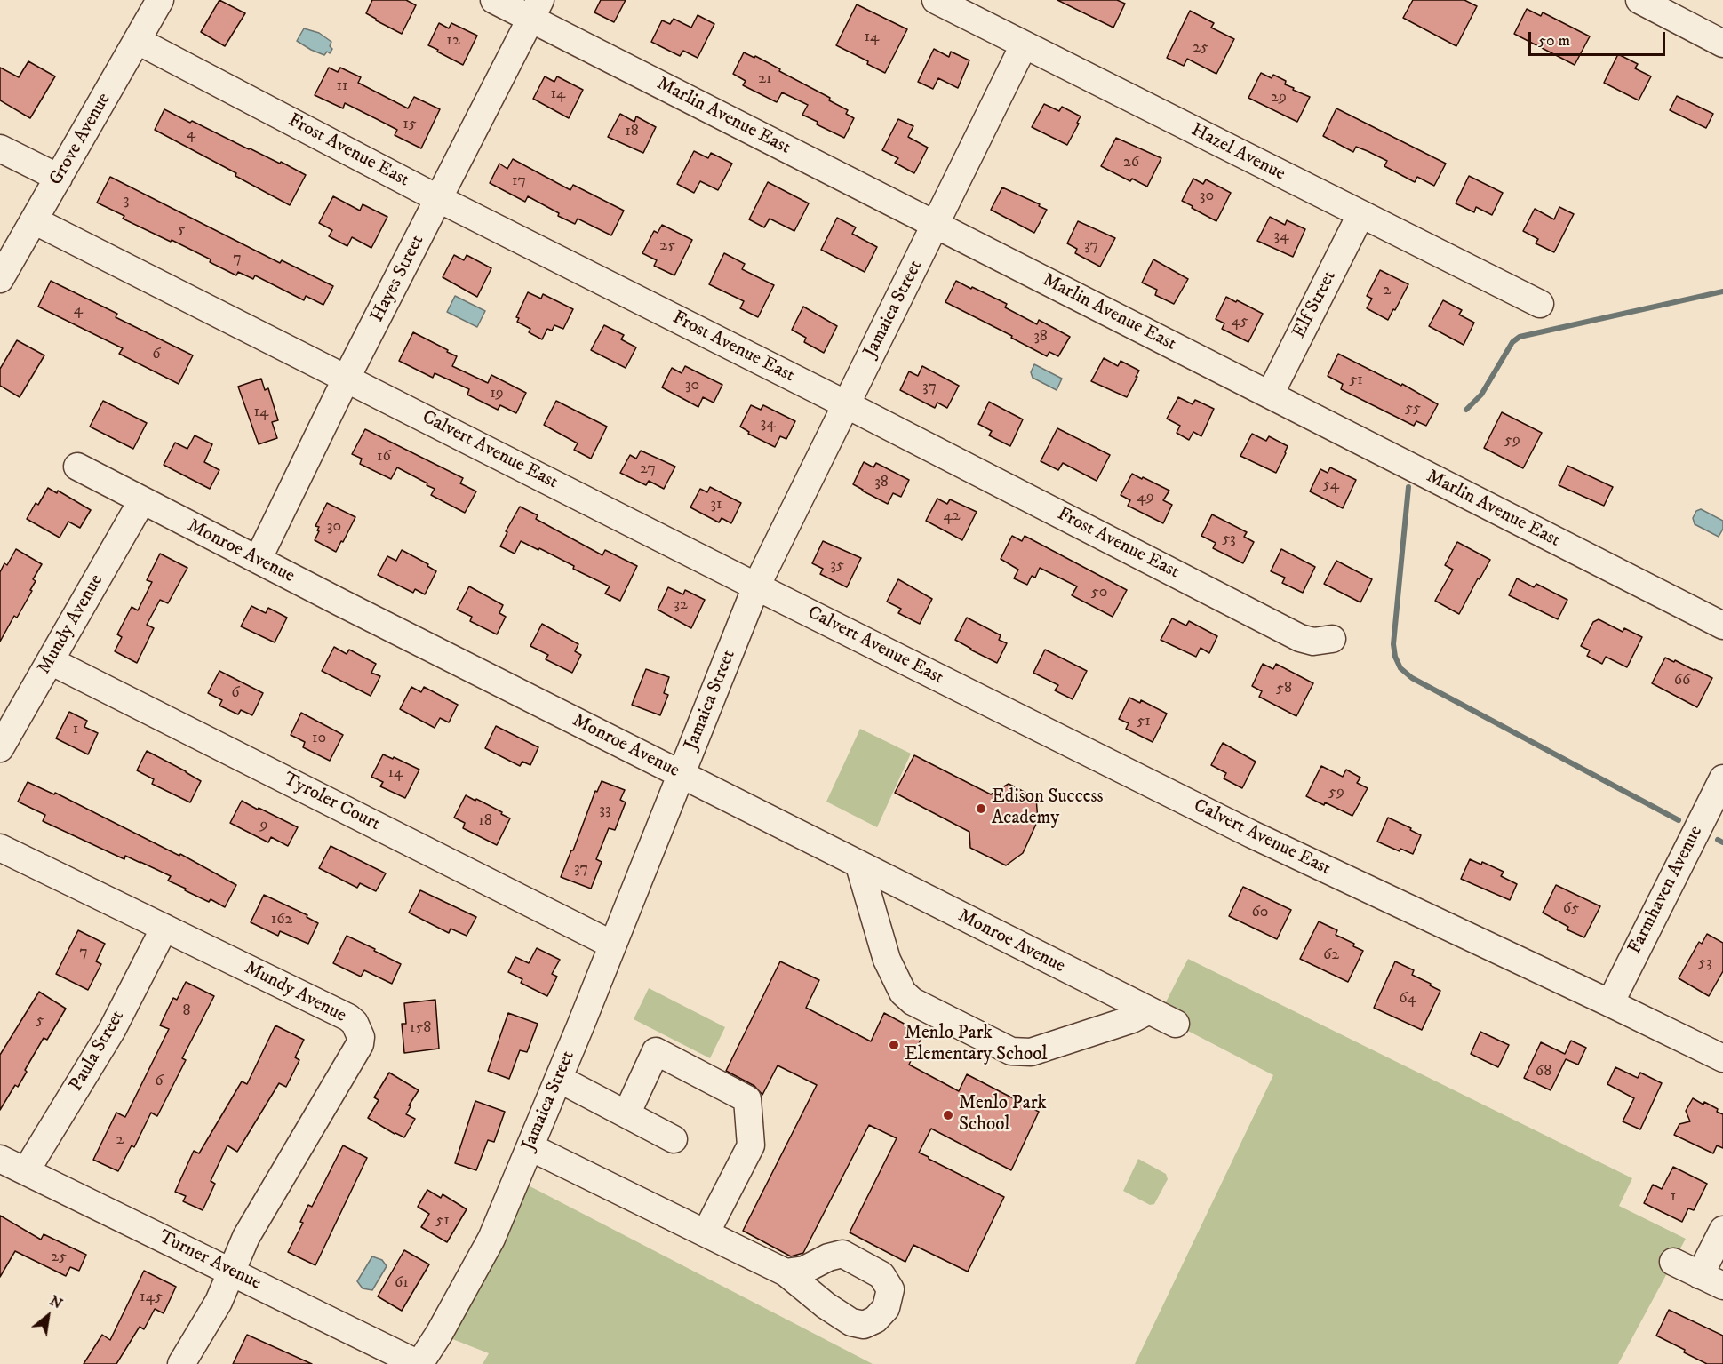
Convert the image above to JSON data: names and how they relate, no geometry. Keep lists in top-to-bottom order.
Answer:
{
  "streets": {
    "street": [
      "Marlin Avenue East",
      "Grove Avenue",
      "Frost Avenue East",
      "Hazel Avenue",
      "Hayes Street",
      "Elf Street",
      "Jamaica Street",
      "Calvert Avenue East",
      "Monroe Avenue",
      "Mundy Avenue",
      "Tyroler Court",
      "Farmhaven Avenue",
      "Paula Street",
      "Turner Avenue"
    ]
  },
  "crossings": [
    ["Marlin Avenue East", "Hayes Street"],
    ["Marlin Avenue East", "Elf Street"],
    ["Marlin Avenue East", "Jamaica Street"],
    ["Grove Avenue", "Frost Avenue East"],
    ["Grove Avenue", "Calvert Avenue East"],
    ["Frost Avenue East", "Hayes Street"],
    ["Frost Avenue East", "Jamaica Street"],
    ["Hazel Avenue", "Elf Street"],
    ["Hazel Avenue", "Jamaica Street"],
    ["Hayes Street", "Calvert Avenue East"],
    ["Hayes Street", "Monroe Avenue"],
    ["Jamaica Street", "Calvert Avenue East"],
    ["Jamaica Street", "Monroe Avenue"],
    ["Jamaica Street", "Tyroler Court"],
    ["Jamaica Street", "Turner Avenue"],
    ["Calvert Avenue East", "Farmhaven Avenue"],
    ["Monroe Avenue", "Mundy Avenue"],
    ["Mundy Avenue", "Tyroler Court"],
    ["Mundy Avenue", "Paula Street"],
    ["Mundy Avenue", "Turner Avenue"],
    ["Paula Street", "Turner Avenue"]
  ],
  "places": ["Edison Success Academy", "Menlo Park Elementary School", "Menlo Park School"],
  "house_numbers": [
    "14",
    "12",
    "25",
    "21",
    "11",
    "14",
    "29",
    "15",
    "18",
    "4",
    "26",
    "17",
    "30",
    "3",
    "5",
    "34",
    "25",
    "37",
    "7",
    "2",
    "4",
    "45",
    "38",
    "6",
    "51",
    "30",
    "37",
    "19",
    "55",
    "14",
    "34",
    "59",
    "16",
    "27",
    "38",
    "54",
    "49",
    "31",
    "42",
    "30",
    "53",
    "35",
    "50",
    "32",
    "66",
    "58",
    "6",
    "51",
    "1",
    "10",
    "14",
    "59",
    "33",
    "18",
    "9",
    "37",
    "65",
    "60",
    "162",
    "7",
    "62",
    "53",
    "64",
    "8",
    "5",
    "158",
    "68",
    "6",
    "2",
    "1",
    "51",
    "25",
    "61",
    "145"
  ],
  "scale_bar": "50 m",
  "north": "top right"
}
